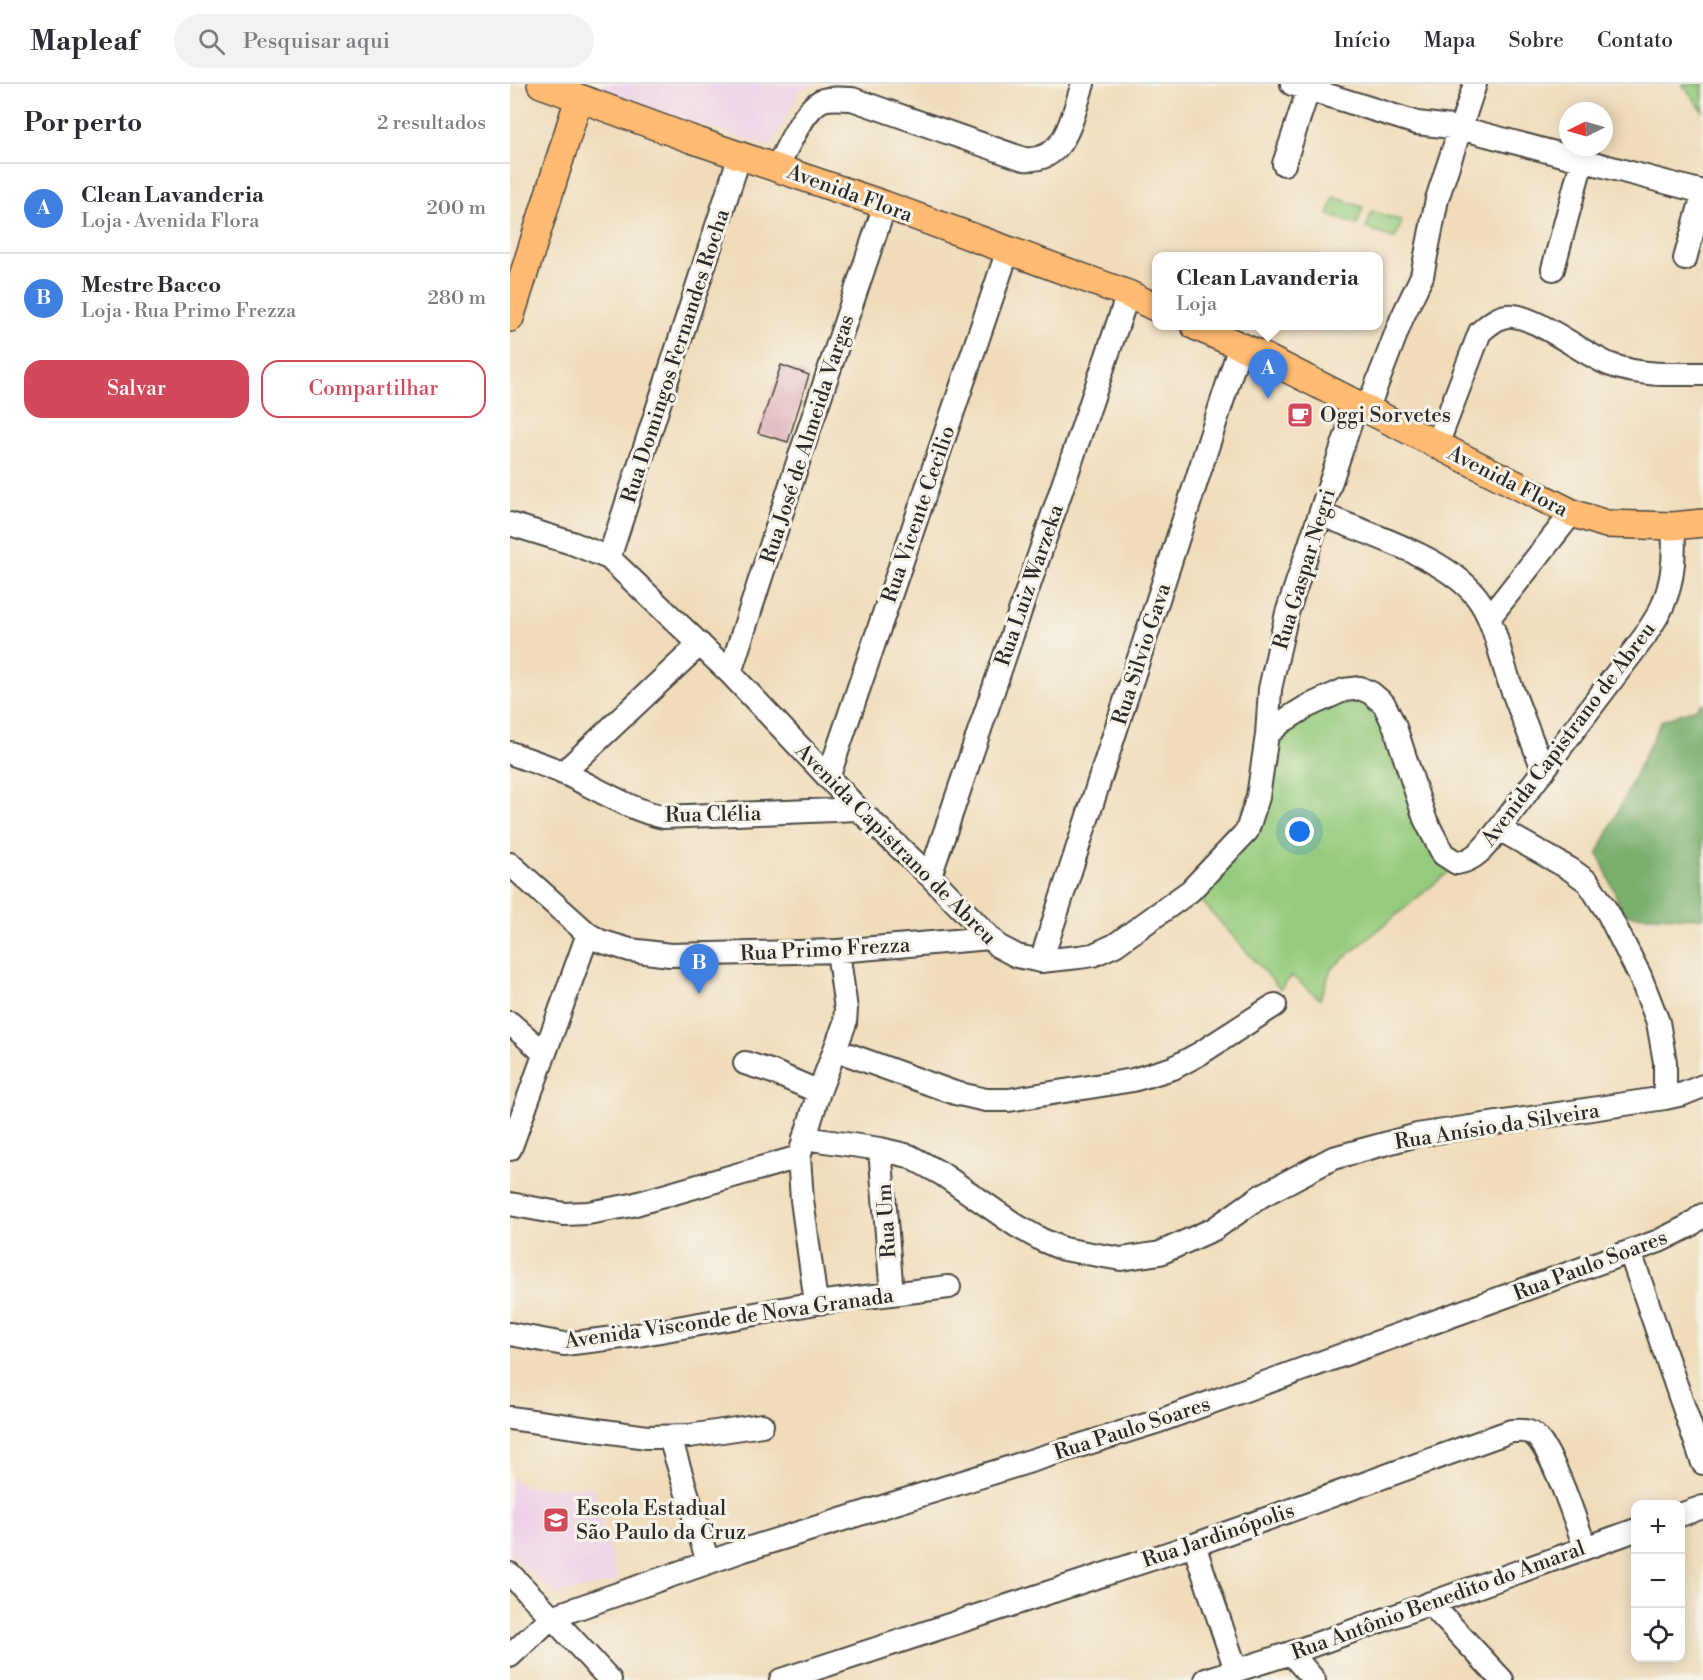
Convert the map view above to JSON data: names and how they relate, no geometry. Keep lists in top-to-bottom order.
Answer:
{
  "streets": {
    "main road": ["Avenida Flora"],
    "street": [
      "Rua Domingos Fernandes Rocha",
      "Rua José de Almeida Vargas",
      "Rua Vicente Cecilio",
      "Rua Gaspar Negri",
      "Rua Luiz Warzeka",
      "Rua Silvio Gava",
      "Avenida Capistrano de Abreu",
      "Rua Clélia",
      "Rua Primo Frezza",
      "Rua Anísio da Silveira",
      "Rua Um",
      "Rua Paulo Soares",
      "Avenida Visconde de Nova Granada",
      "Rua Jardinópolis",
      "Rua Antônio Benedito do Amaral"
    ]
  },
  "crossings": [
    ["Avenida Flora", "Rua Domingos Fernandes Rocha"],
    ["Avenida Flora", "Rua José de Almeida Vargas"],
    ["Avenida Flora", "Rua Vicente Cecilio"],
    ["Avenida Flora", "Rua Gaspar Negri"],
    ["Avenida Flora", "Rua Luiz Warzeka"],
    ["Avenida Flora", "Rua Silvio Gava"],
    ["Avenida Flora", "Avenida Capistrano de Abreu"],
    ["Rua Domingos Fernandes Rocha", "Avenida Capistrano de Abreu"],
    ["Rua José de Almeida Vargas", "Avenida Capistrano de Abreu"],
    ["Rua Vicente Cecilio", "Avenida Capistrano de Abreu"],
    ["Rua Gaspar Negri", "Avenida Capistrano de Abreu"],
    ["Rua Luiz Warzeka", "Avenida Capistrano de Abreu"],
    ["Rua Silvio Gava", "Avenida Capistrano de Abreu"],
    ["Avenida Capistrano de Abreu", "Rua Clélia"],
    ["Avenida Capistrano de Abreu", "Rua Primo Frezza"],
    ["Rua Anísio da Silveira", "Rua Um"],
    ["Rua Um", "Avenida Visconde de Nova Granada"],
    ["Rua Jardinópolis", "Rua Antônio Benedito do Amaral"]
  ],
  "places": {
    "cafe": ["Oggi Sorvetes"],
    "school or university": ["Escola Estadual São Paulo da Cruz"]
  },
  "north": "left",
  "page": {
    "header": "Mapleaf",
    "search": "Pesquisar aqui",
    "nav": [
      "Início",
      "Mapa",
      "Sobre",
      "Contato"
    ],
    "heading": ["Por perto", "2 resultados"],
    "list": [
      {
        "mark": "A",
        "name": "Clean Lavanderia",
        "note": "Loja · Avenida Flora",
        "value": "200 m"
      },
      {
        "mark": "B",
        "name": "Mestre Bacco",
        "note": "Loja · Rua Primo Frezza",
        "value": "280 m"
      }
    ],
    "popup": ["Clean Lavanderia", "Loja"],
    "buttons": ["Salvar", "Compartilhar"],
    "pins": ["A", "B"],
    "map_buttons": ["+", "−"]
  }
}
